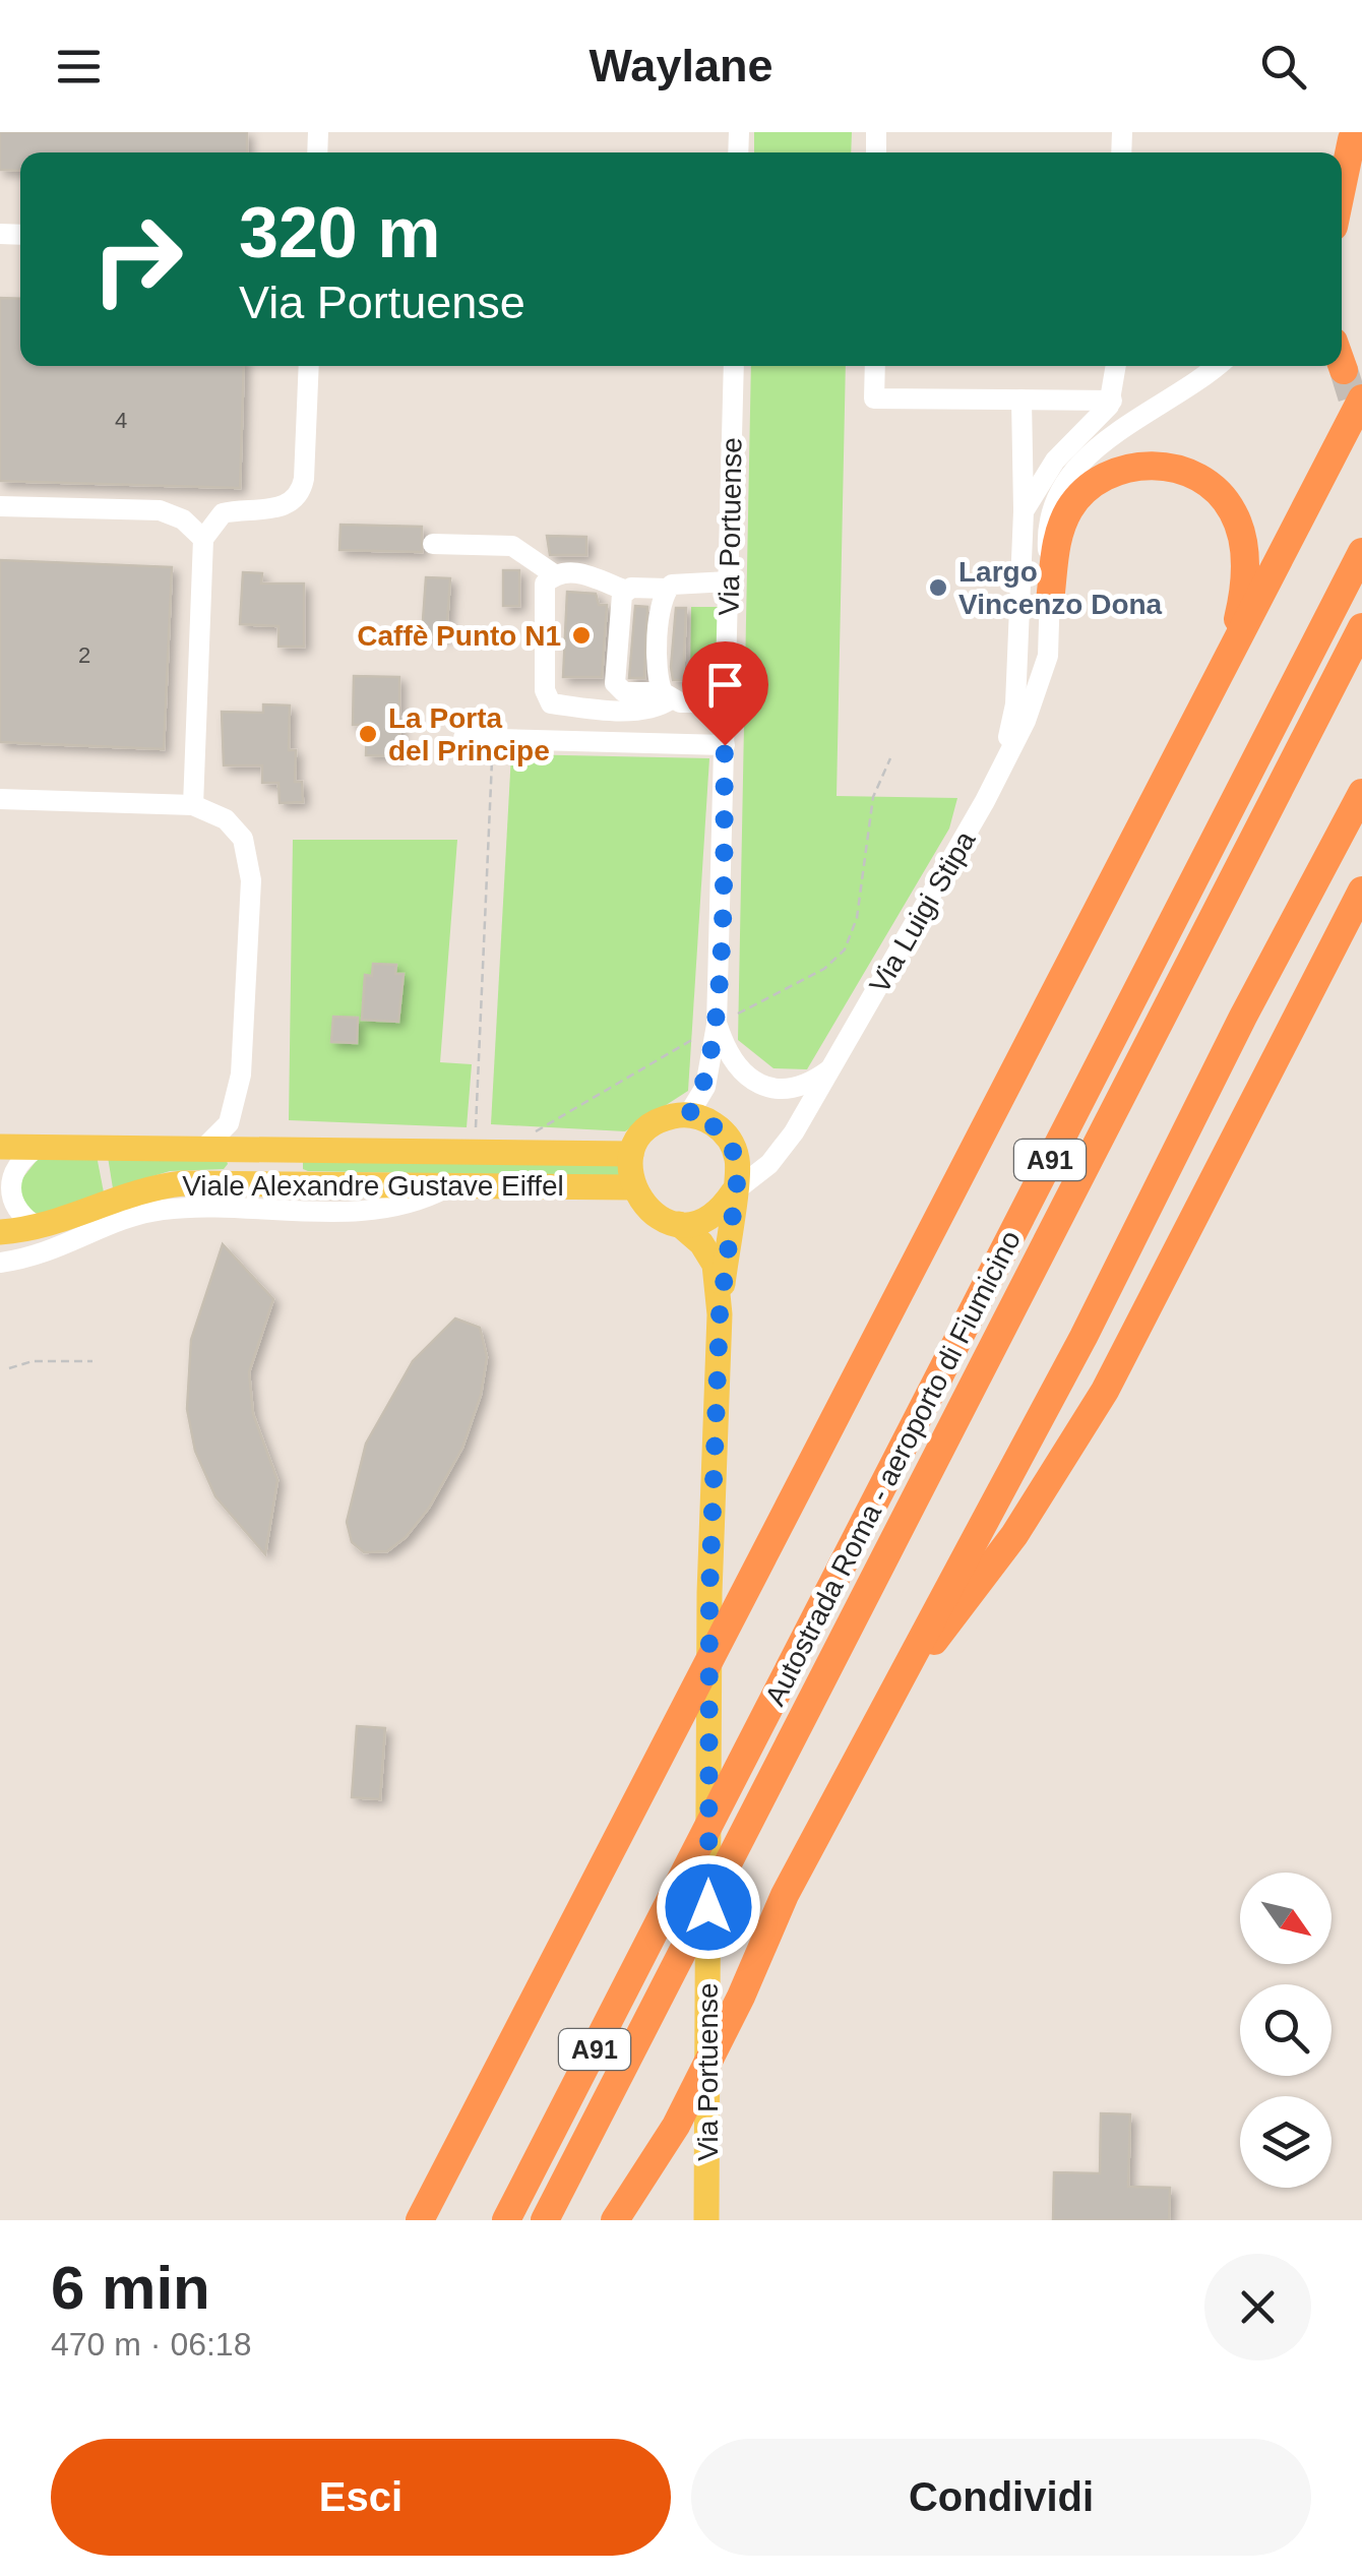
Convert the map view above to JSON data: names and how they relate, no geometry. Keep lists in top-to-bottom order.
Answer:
{
  "streets": {
    "highway": ["A91", "Autostrada Roma - aeroporto di Fiumicino"],
    "main road": ["Via Portuense", "Viale Alexandre Gustave Eiffel"],
    "street": ["Via Luigi Stipa"]
  },
  "crossings": [
    ["Via Portuense", "Via Luigi Stipa"],
    ["Via Portuense", "Viale Alexandre Gustave Eiffel"],
    ["Via Luigi Stipa", "Viale Alexandre Gustave Eiffel"]
  ],
  "places": ["Largo Vincenzo Dona", "Caffè Punto N1", "La Porta del Principe"],
  "house_numbers": ["4", "2"],
  "north": "bottom right",
  "page": {
    "header": "Waylane",
    "turn": ["320 m", "Via Portuense"],
    "heading": ["6 min", "470 m · 06:18"],
    "buttons": ["Esci", "Condividi"]
  }
}
